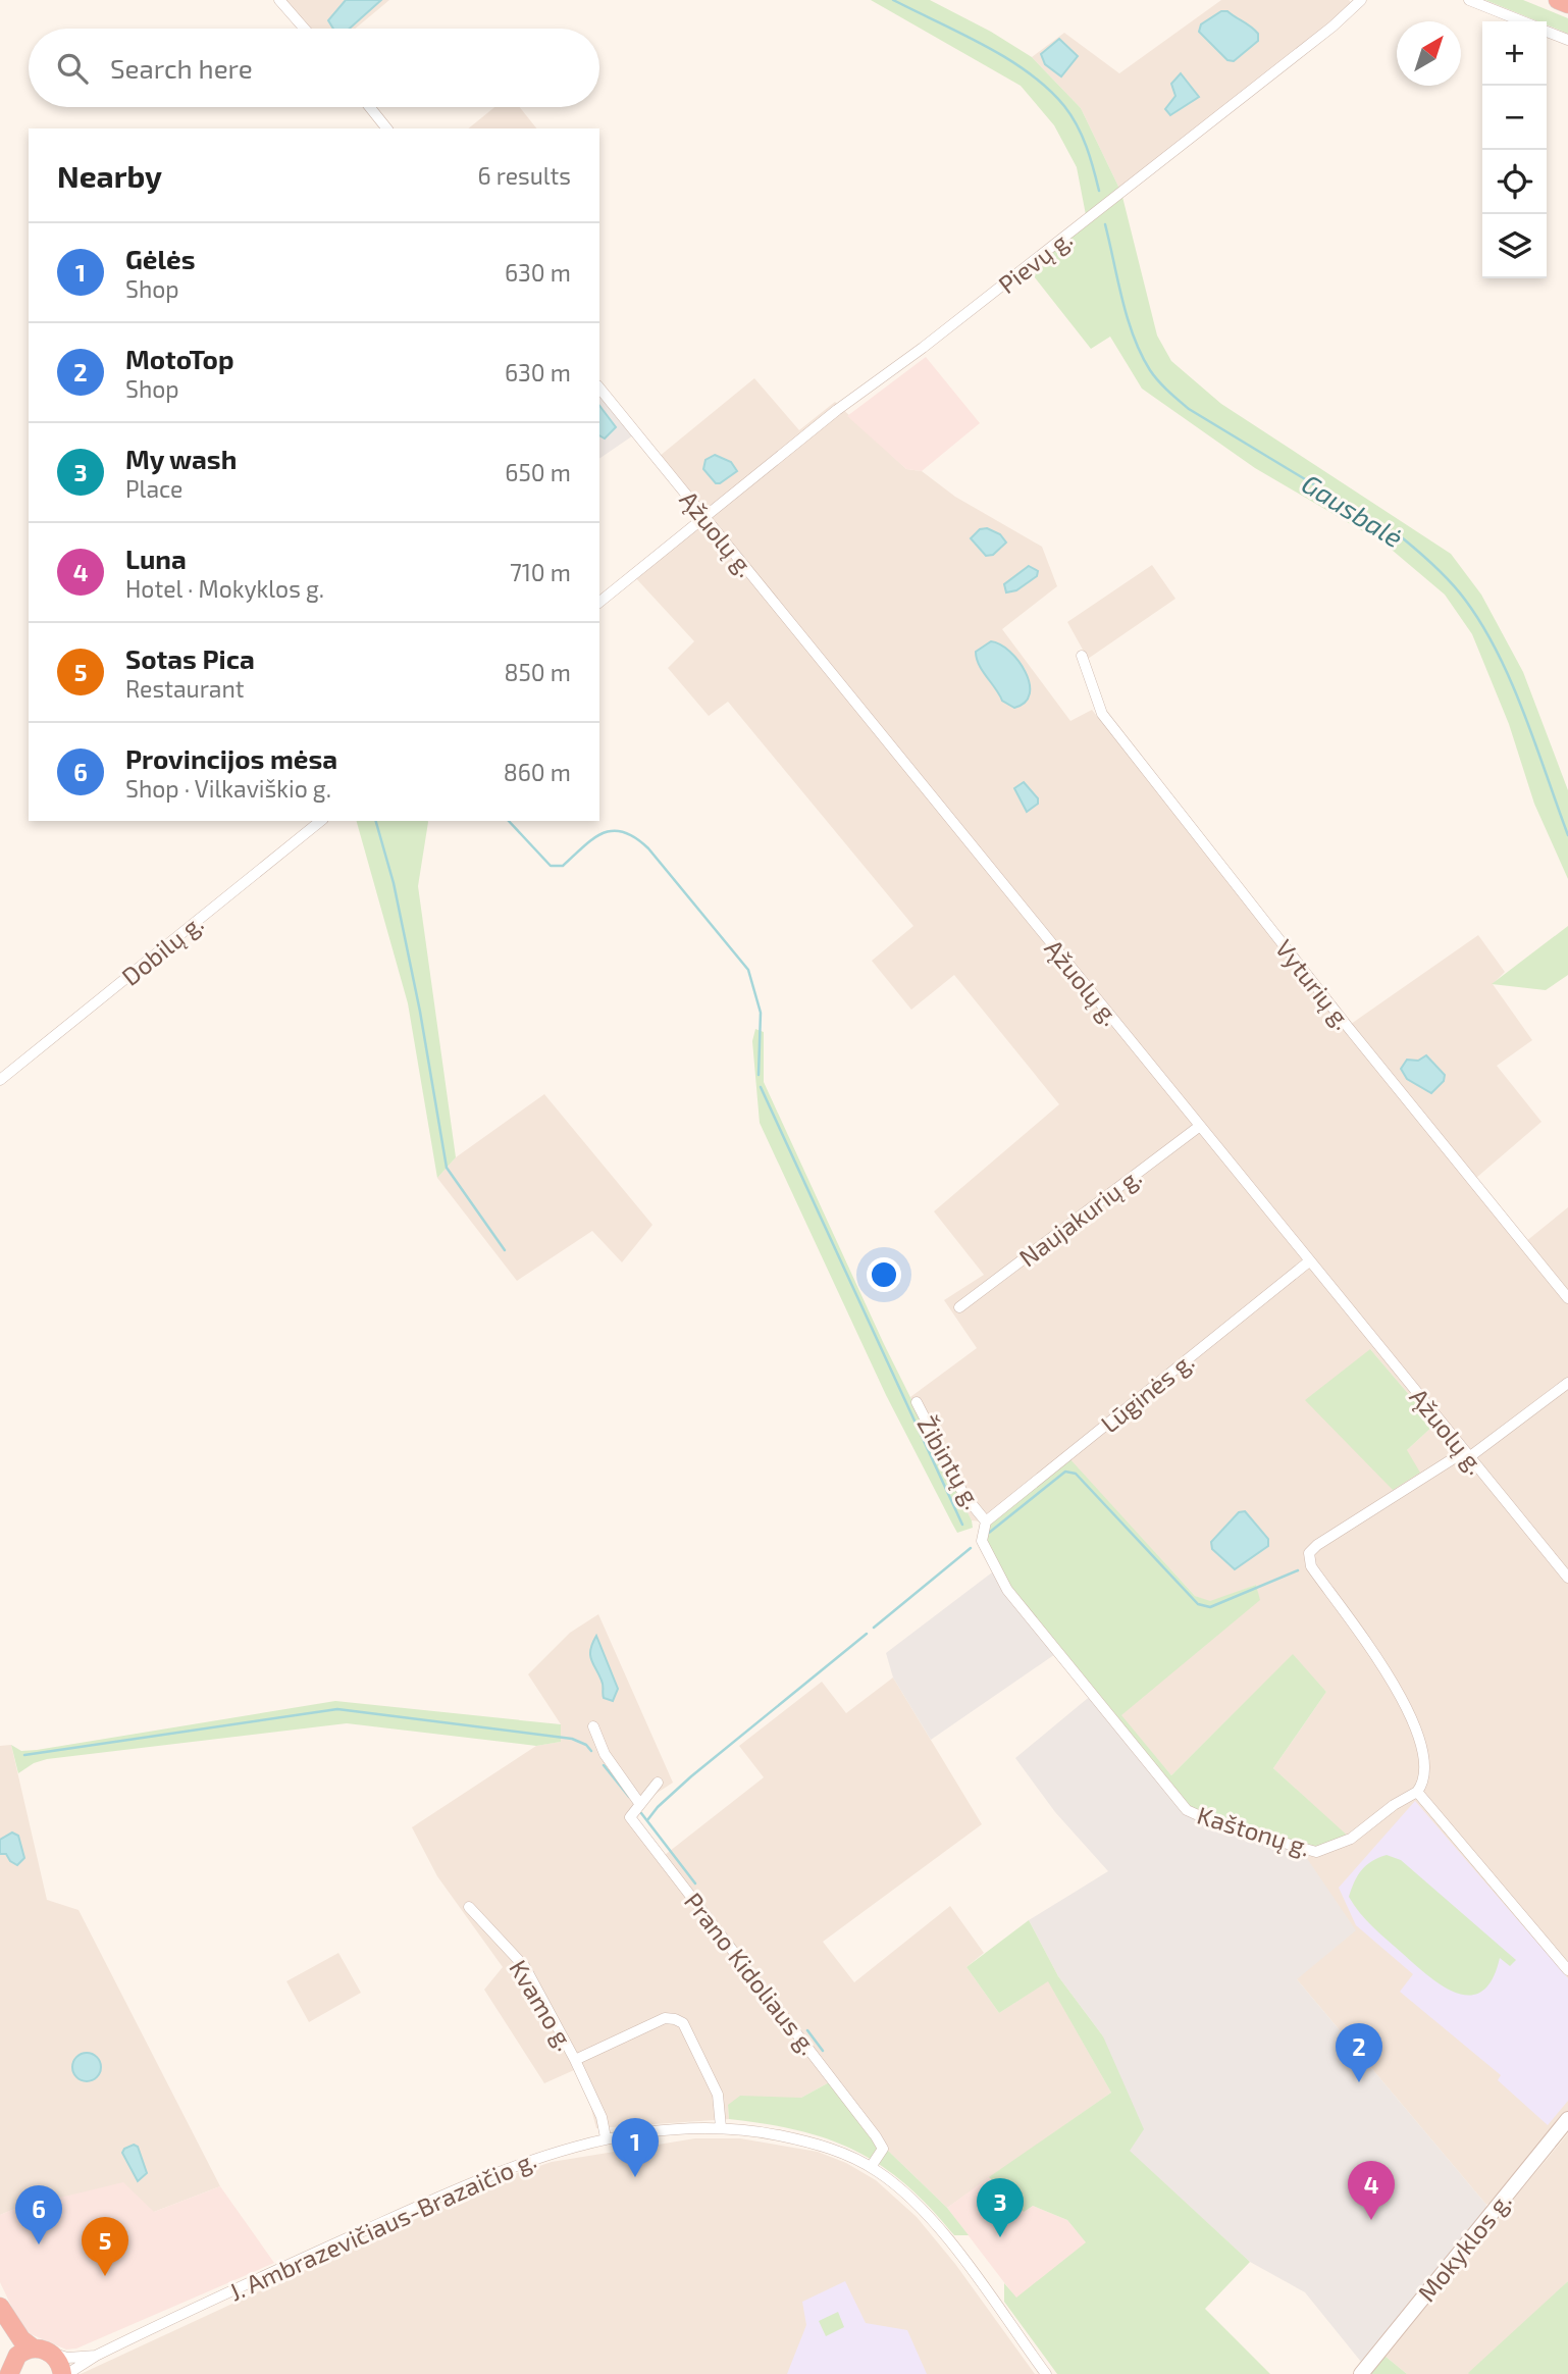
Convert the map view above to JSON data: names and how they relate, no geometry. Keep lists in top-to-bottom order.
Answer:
{
  "streets": {
    "main road": ["Mokyklos g."],
    "street": [
      "Pievų g.",
      "Ąžuolų g.",
      "Dobilų g.",
      "Vyturių g.",
      "Naujakurių g.",
      "Lūginės g.",
      "Žibintų g.",
      "Kaštonų g.",
      "Prano Kidoliaus g.",
      "Kvamo g.",
      "J. Ambrazevičiaus-Brazaičio g."
    ]
  },
  "crossings": [
    ["Pievų g.", "Ąžuolų g."],
    ["Ąžuolų g.", "Naujakurių g."],
    ["Ąžuolų g.", "Lūginės g."],
    ["Lūginės g.", "Žibintų g."],
    ["Lūginės g.", "Kaštonų g."],
    ["Žibintų g.", "Kaštonų g."],
    ["Prano Kidoliaus g.", "J. Ambrazevičiaus-Brazaičio g."],
    ["Kvamo g.", "J. Ambrazevičiaus-Brazaičio g."]
  ],
  "water": ["Gausbalė"],
  "north": "top right",
  "page": {
    "map_buttons": ["+", "−"],
    "search": "Search here",
    "heading": ["Nearby", "6 results"],
    "list": [
      {
        "mark": "1",
        "name": "Gėlės",
        "note": "Shop",
        "value": "630 m"
      },
      {
        "mark": "2",
        "name": "MotoTop",
        "note": "Shop",
        "value": "630 m"
      },
      {
        "mark": "3",
        "name": "My wash",
        "note": "Place",
        "value": "650 m"
      },
      {
        "mark": "4",
        "name": "Luna",
        "note": "Hotel · Mokyklos g.",
        "value": "710 m"
      },
      {
        "mark": "5",
        "name": "Sotas Pica",
        "note": "Restaurant",
        "value": "850 m"
      },
      {
        "mark": "6",
        "name": "Provincijos mėsa",
        "note": "Shop · Vilkaviškio g.",
        "value": "860 m"
      }
    ],
    "pins": [
      "2",
      "1",
      "4",
      "3",
      "6",
      "5"
    ]
  }
}
